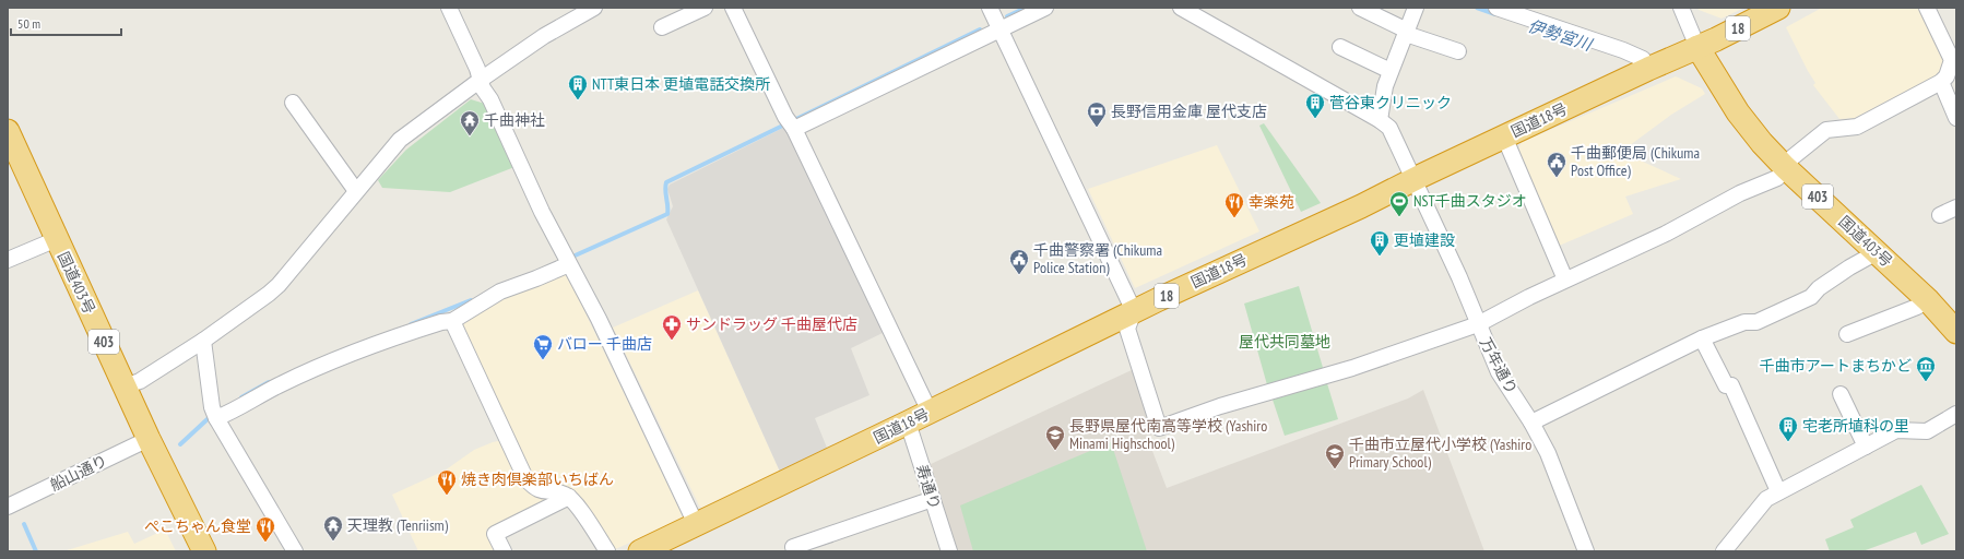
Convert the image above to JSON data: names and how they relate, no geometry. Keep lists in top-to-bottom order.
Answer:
{
  "streets": {
    "highway": [
      "18",
      "国道18号",
      "403",
      "国道403号"
    ],
    "street": ["万年通り", "船山通り", "寿通り"]
  },
  "crossings": [
    ["国道18号", "国道403号"],
    ["国道18号", "万年通り"],
    ["国道18号", "寿通り"],
    ["国道403号", "船山通り"]
  ],
  "water": ["伊勢宮川"],
  "parks": ["屋代共同墓地"],
  "places": {
    "building": [
      "NTT東日本 更埴電話交換所",
      "菅谷東クリニック",
      "更埴建設",
      "宅老所埴科の里"
    ],
    "bank": ["長野信用金庫 屋代支店"],
    "temple": ["千曲神社", "天理教 (Tenriism)"],
    "public building": ["千曲郵便局 (Chikuma Post Office)", "千曲警察署 (Chikuma Police Station)"],
    "sports": ["NST千曲スタジオ"],
    "restaurant": ["幸楽苑", "焼き肉倶楽部いちばん", "ぺこちゃん食堂"],
    "pharmacy": ["サンドラッグ 千曲屋代店"],
    "supermarket": ["バロー 千曲店"],
    "museum": ["千曲市アートまちかど"],
    "school or university": ["長野県屋代南高等学校 (Yashiro Minami Highschool)", "千曲市立屋代小学校 (Yashiro Primary School)"]
  },
  "scale_bar": "50 m"
}
